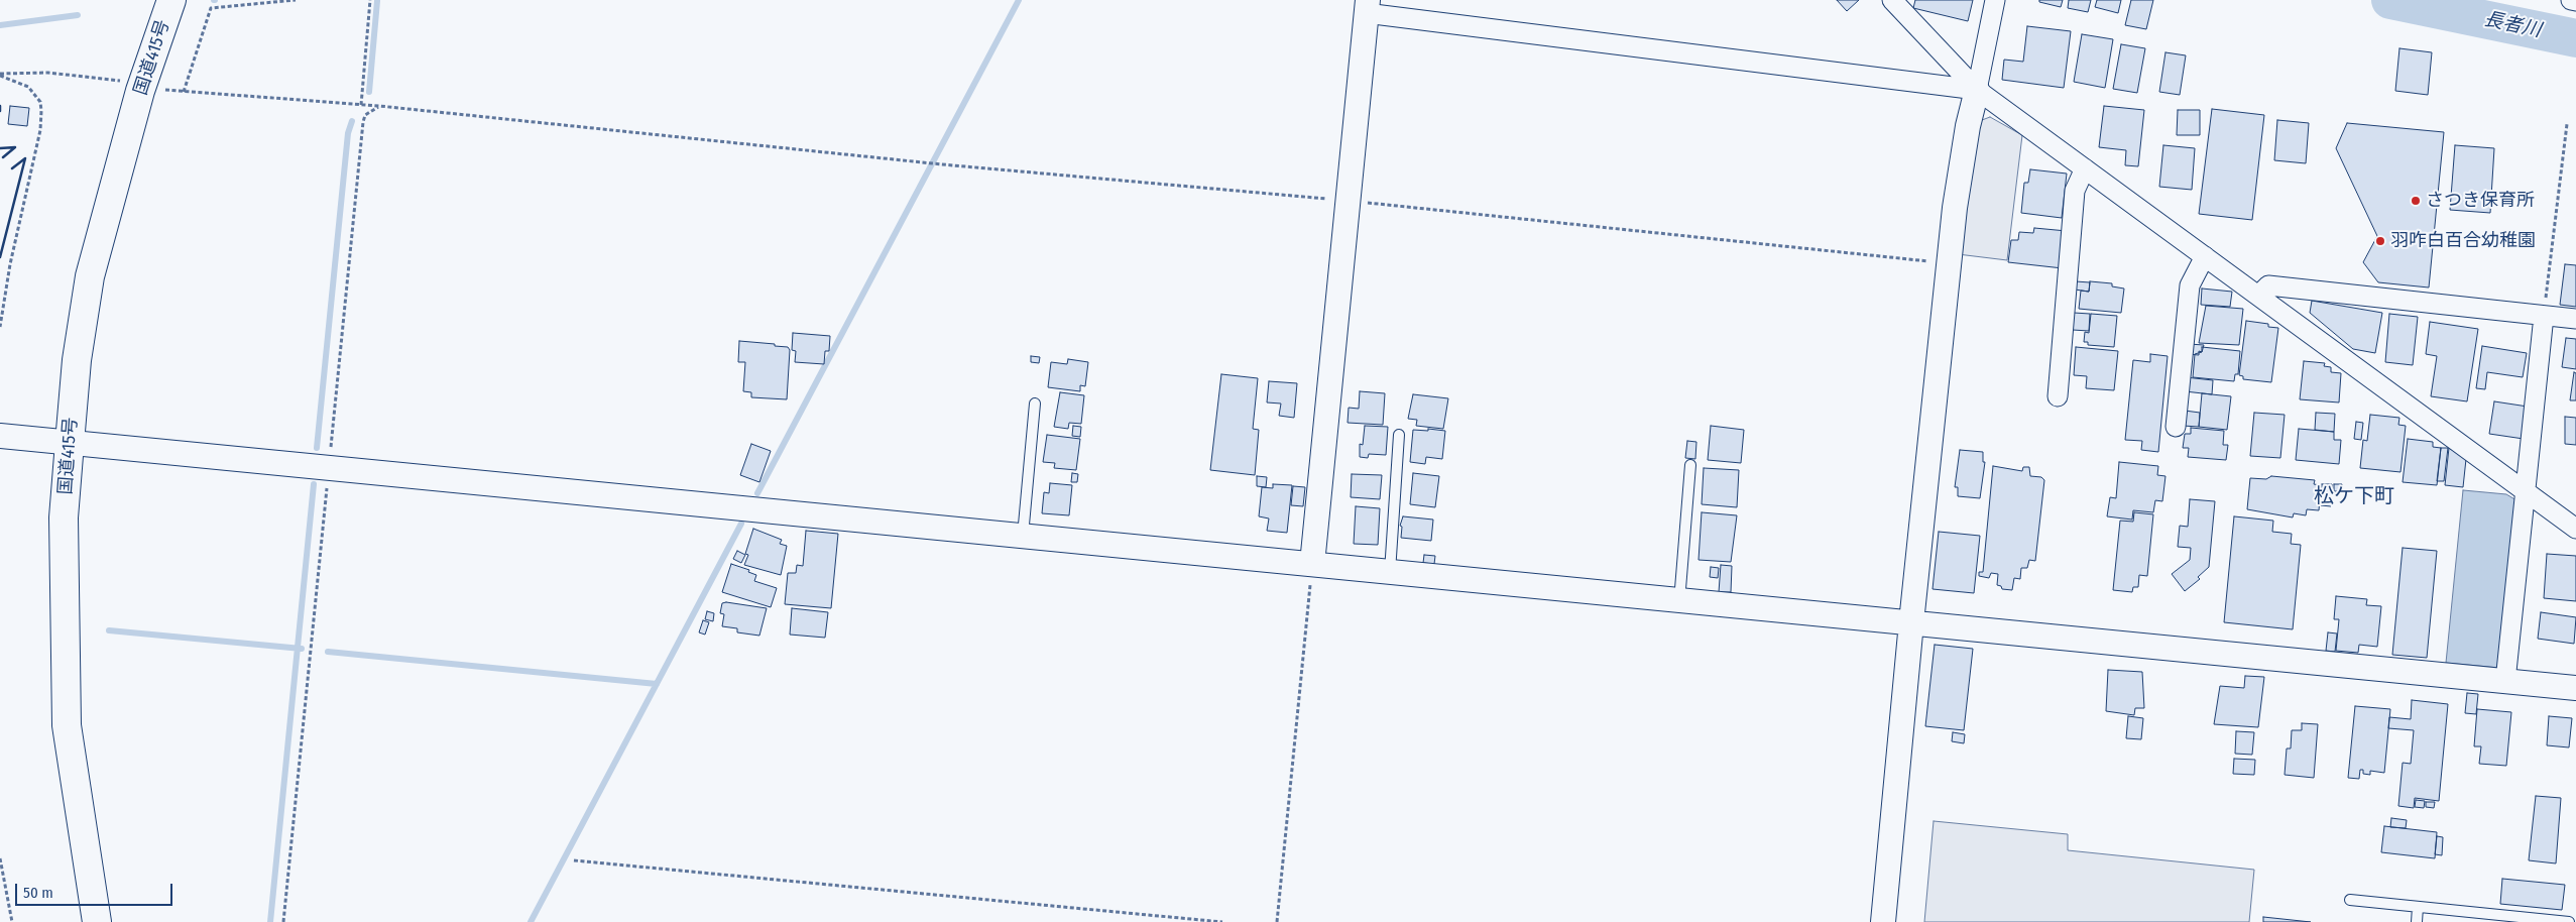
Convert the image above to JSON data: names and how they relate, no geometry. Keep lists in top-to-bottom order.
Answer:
{
  "streets": {
    "highway": ["国道415号"]
  },
  "districts": ["松ケ下町"],
  "water": ["長者川"],
  "places": ["さつき保育所", "羽咋白百合幼稚園"],
  "scale_bar": "50 m"
}
